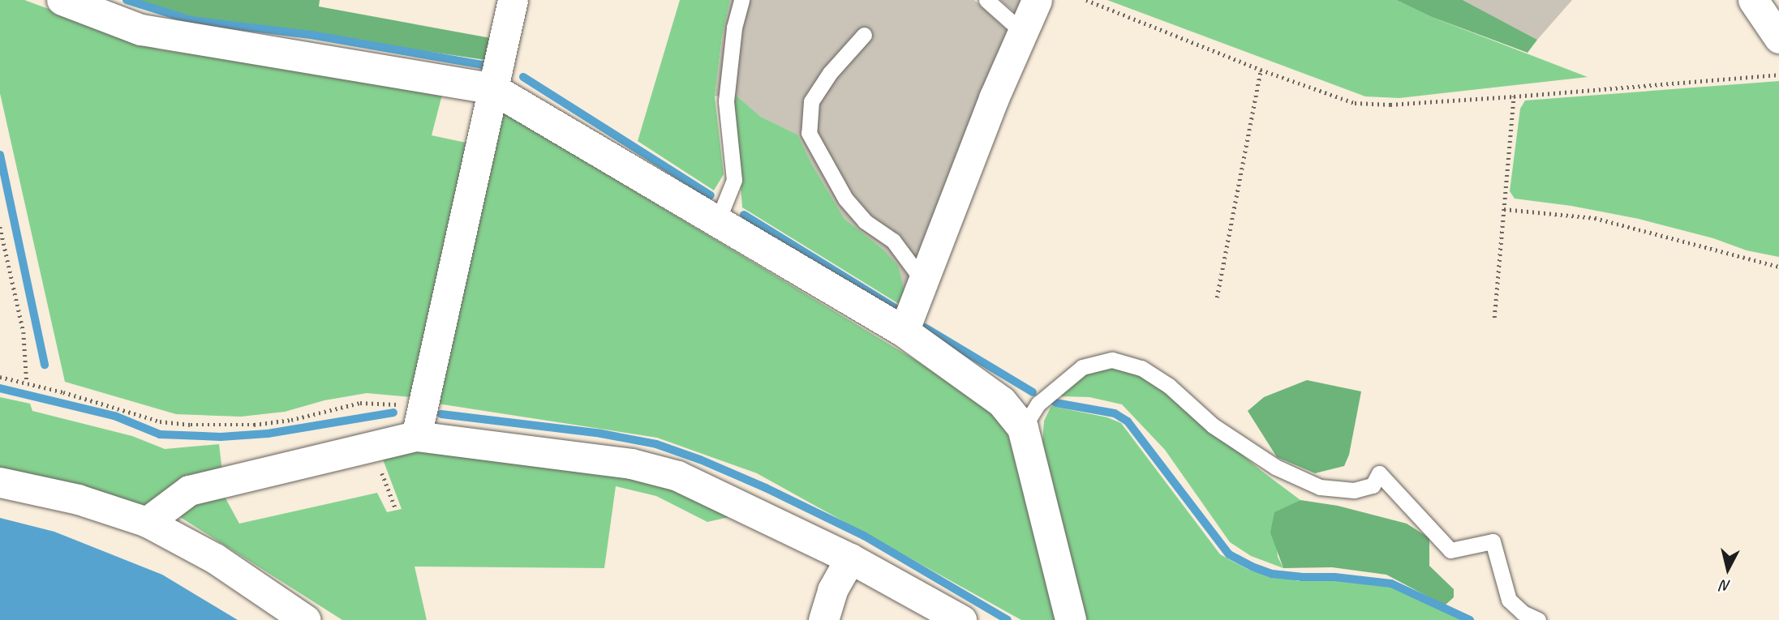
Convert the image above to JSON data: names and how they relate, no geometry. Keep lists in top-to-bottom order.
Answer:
{
  "north": "bottom"
}
